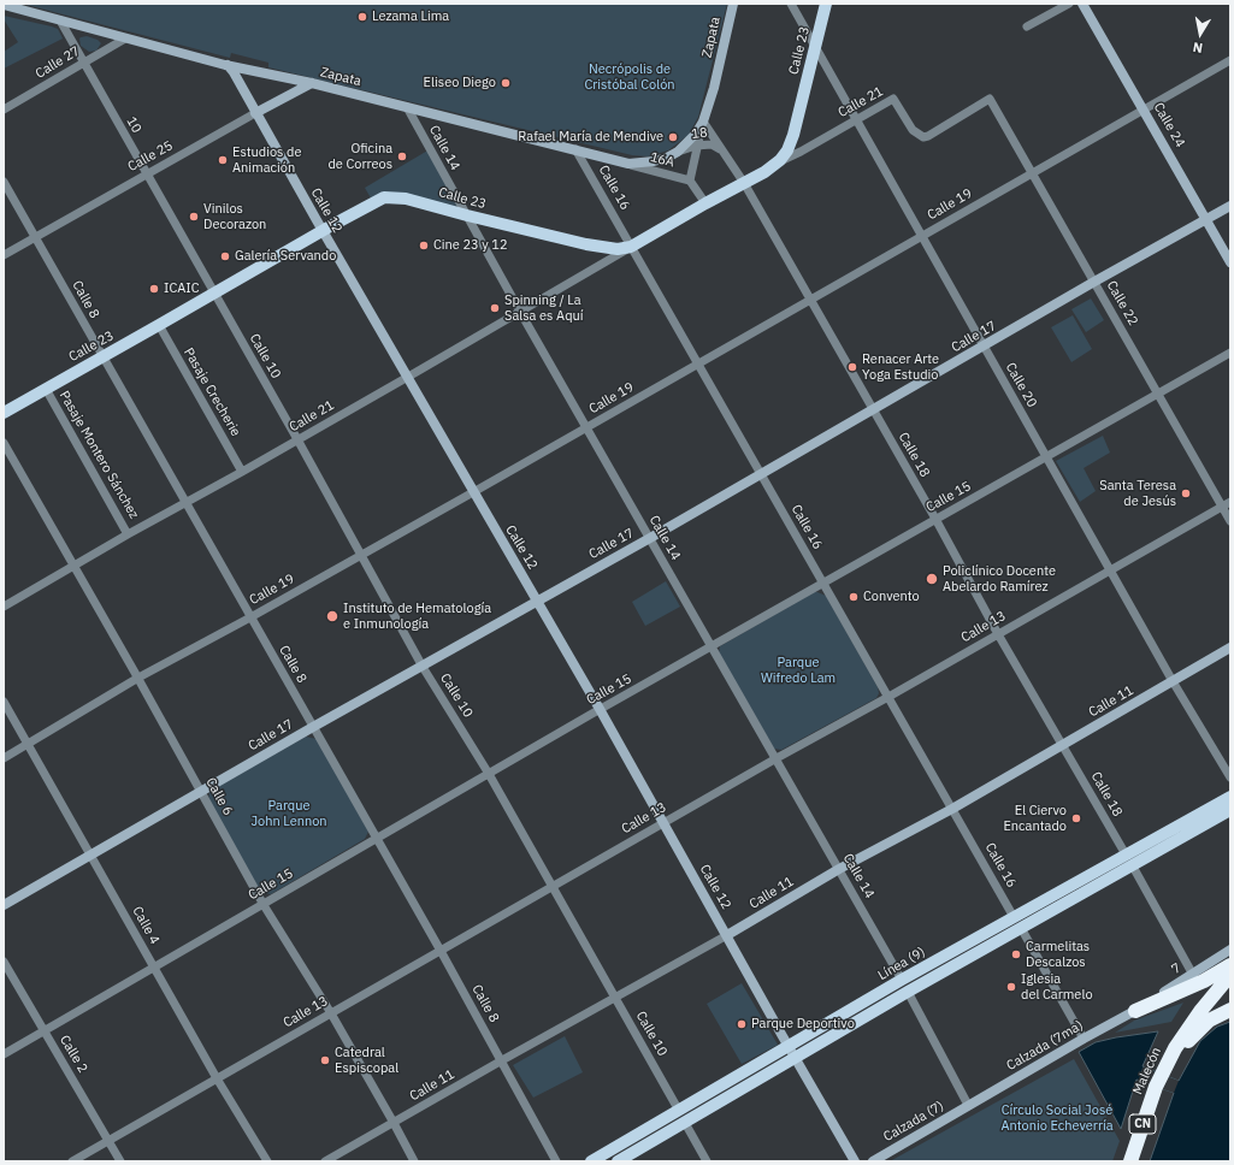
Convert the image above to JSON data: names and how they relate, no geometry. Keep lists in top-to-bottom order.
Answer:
{
  "streets": {
    "highway": ["Malecón", "CN"],
    "main road": ["Calle 23", "Línea (9)"],
    "street": [
      "Zapata",
      "Calle 27",
      "Calle 21",
      "10",
      "Calle 24",
      "18",
      "Calle 14",
      "Calle 25",
      "16A",
      "Calle 16",
      "Calle 19",
      "Calle 12",
      "Calle 8",
      "Calle 22",
      "Calle 17",
      "Calle 10",
      "Calle 20",
      "Pasaje Crecherie",
      "Pasaje Montero Sánchez",
      "Calle 18",
      "Calle 15",
      "Calle 13",
      "Calle 11",
      "Calle 6",
      "Calle 4",
      "7",
      "Calzada (7ma)",
      "Calle 2",
      "Calzada (7)"
    ]
  },
  "crossings": [
    ["Zapata", "Calle 27"],
    ["Zapata", "10"],
    ["Zapata", "18"],
    ["Zapata", "Calle 14"],
    ["Zapata", "Calle 25"],
    ["Zapata", "16A"],
    ["Zapata", "Calle 16"],
    ["Zapata", "Calle 12"],
    ["Zapata", "Calle 18"],
    ["Calle 23", "Calle 21"],
    ["Calle 23", "10"],
    ["Calle 23", "Calle 14"],
    ["Calle 23", "Calle 16"],
    ["Calle 23", "Calle 12"],
    ["Calle 23", "Calle 8"],
    ["Calle 23", "Calle 10"],
    ["Calle 23", "Calle 20"],
    ["Calle 23", "Pasaje Crecherie"],
    ["Calle 23", "Pasaje Montero Sánchez"],
    ["Calle 23", "Calle 18"],
    ["Calle 27", "10"],
    ["Calle 21", "Calle 14"],
    ["Calle 21", "Calle 16"],
    ["Calle 21", "Calle 12"],
    ["Calle 21", "Calle 8"],
    ["Calle 21", "Calle 22"],
    ["Calle 21", "Calle 10"],
    ["Calle 21", "Calle 20"],
    ["Calle 21", "Pasaje Crecherie"],
    ["Calle 21", "Pasaje Montero Sánchez"],
    ["Calle 21", "Calle 6"],
    ["10", "Calle 25"],
    ["10", "Calle 10"],
    ["Calle 24", "Calle 19"],
    ["Calle 24", "Calle 17"],
    ["18", "16A"],
    ["18", "Calle 18"],
    ["Calle 14", "Calle 19"],
    ["Calle 14", "Calle 17"],
    ["Calle 14", "Calle 15"],
    ["Calle 14", "Calle 13"],
    ["Calle 14", "Calle 11"],
    ["Calle 14", "Línea (9)"],
    ["Calle 25", "Calle 12"],
    ["Calle 25", "Calle 8"],
    ["16A", "Calle 18"],
    ["Calle 16", "Calle 19"],
    ["Calle 16", "Calle 17"],
    ["Calle 16", "Calle 15"],
    ["Calle 16", "Calle 13"],
    ["Calle 16", "Calle 11"],
    ["Calle 16", "Línea (9)"],
    ["Calle 16", "Calzada (7ma)"],
    ["Calle 19", "Calle 12"],
    ["Calle 19", "Calle 8"],
    ["Calle 19", "Calle 22"],
    ["Calle 19", "Calle 10"],
    ["Calle 19", "Calle 20"],
    ["Calle 19", "Calle 18"],
    ["Calle 19", "Calle 6"],
    ["Calle 19", "Calle 4"],
    ["Calle 12", "Calle 17"],
    ["Calle 12", "Calle 15"],
    ["Calle 12", "Calle 13"],
    ["Calle 12", "Calle 11"],
    ["Calle 12", "Línea (9)"],
    ["Calle 8", "Calle 17"],
    ["Calle 8", "Calle 15"],
    ["Calle 8", "Calle 13"],
    ["Calle 8", "Calle 11"],
    ["Calle 22", "Calle 17"],
    ["Calle 22", "Calle 15"],
    ["Calle 22", "Calle 13"],
    ["Calle 17", "Calle 10"],
    ["Calle 17", "Calle 20"],
    ["Calle 17", "Calle 18"],
    ["Calle 17", "Calle 6"],
    ["Calle 17", "Calle 4"],
    ["Calle 10", "Calle 15"],
    ["Calle 10", "Calle 13"],
    ["Calle 10", "Calle 11"],
    ["Calle 10", "Línea (9)"],
    ["Calle 20", "Calle 15"],
    ["Calle 20", "Calle 13"],
    ["Calle 20", "Calle 11"],
    ["Calle 18", "Calle 15"],
    ["Calle 18", "Calle 13"],
    ["Calle 18", "Calle 11"],
    ["Calle 18", "Línea (9)"],
    ["Calle 15", "Calle 6"],
    ["Calle 15", "Calle 4"],
    ["Calle 15", "Calle 2"],
    ["Calle 13", "Calle 6"],
    ["Calle 13", "Calle 4"],
    ["Calle 13", "Calle 2"],
    ["Calle 11", "Calle 6"],
    ["7", "Calzada (7ma)"],
    ["Calzada (7ma)", "Calzada (7)"]
  ],
  "parks": [
    "Necrópolis de Cristóbal Colón",
    "Parque Wifredo Lam",
    "Parque John Lennon",
    "Círculo Social José Antonio Echeverría"
  ],
  "places": [
    "Lezama Lima",
    "Eliseo Diego",
    "Rafael María de Mendive",
    "Oficina de Correos",
    "Estudios de Animación",
    "Vinilos Decorazon",
    "Cine 23 y 12",
    "Galería Servando",
    "ICAIC",
    "Spinning / La Salsa es Aquí",
    "Renacer Arte Yoga Estudio",
    "Santa Teresa de Jesús",
    "Policlínico Docente Abelardo Ramírez",
    "Convento",
    "Instituto de Hematología e Inmunología",
    "El Ciervo Encantado",
    "Carmelitas Descalzos",
    "Iglesia del Carmelo",
    "Parque Deportivo",
    "Catedral Espiscopal"
  ],
  "north": "bottom"
}
